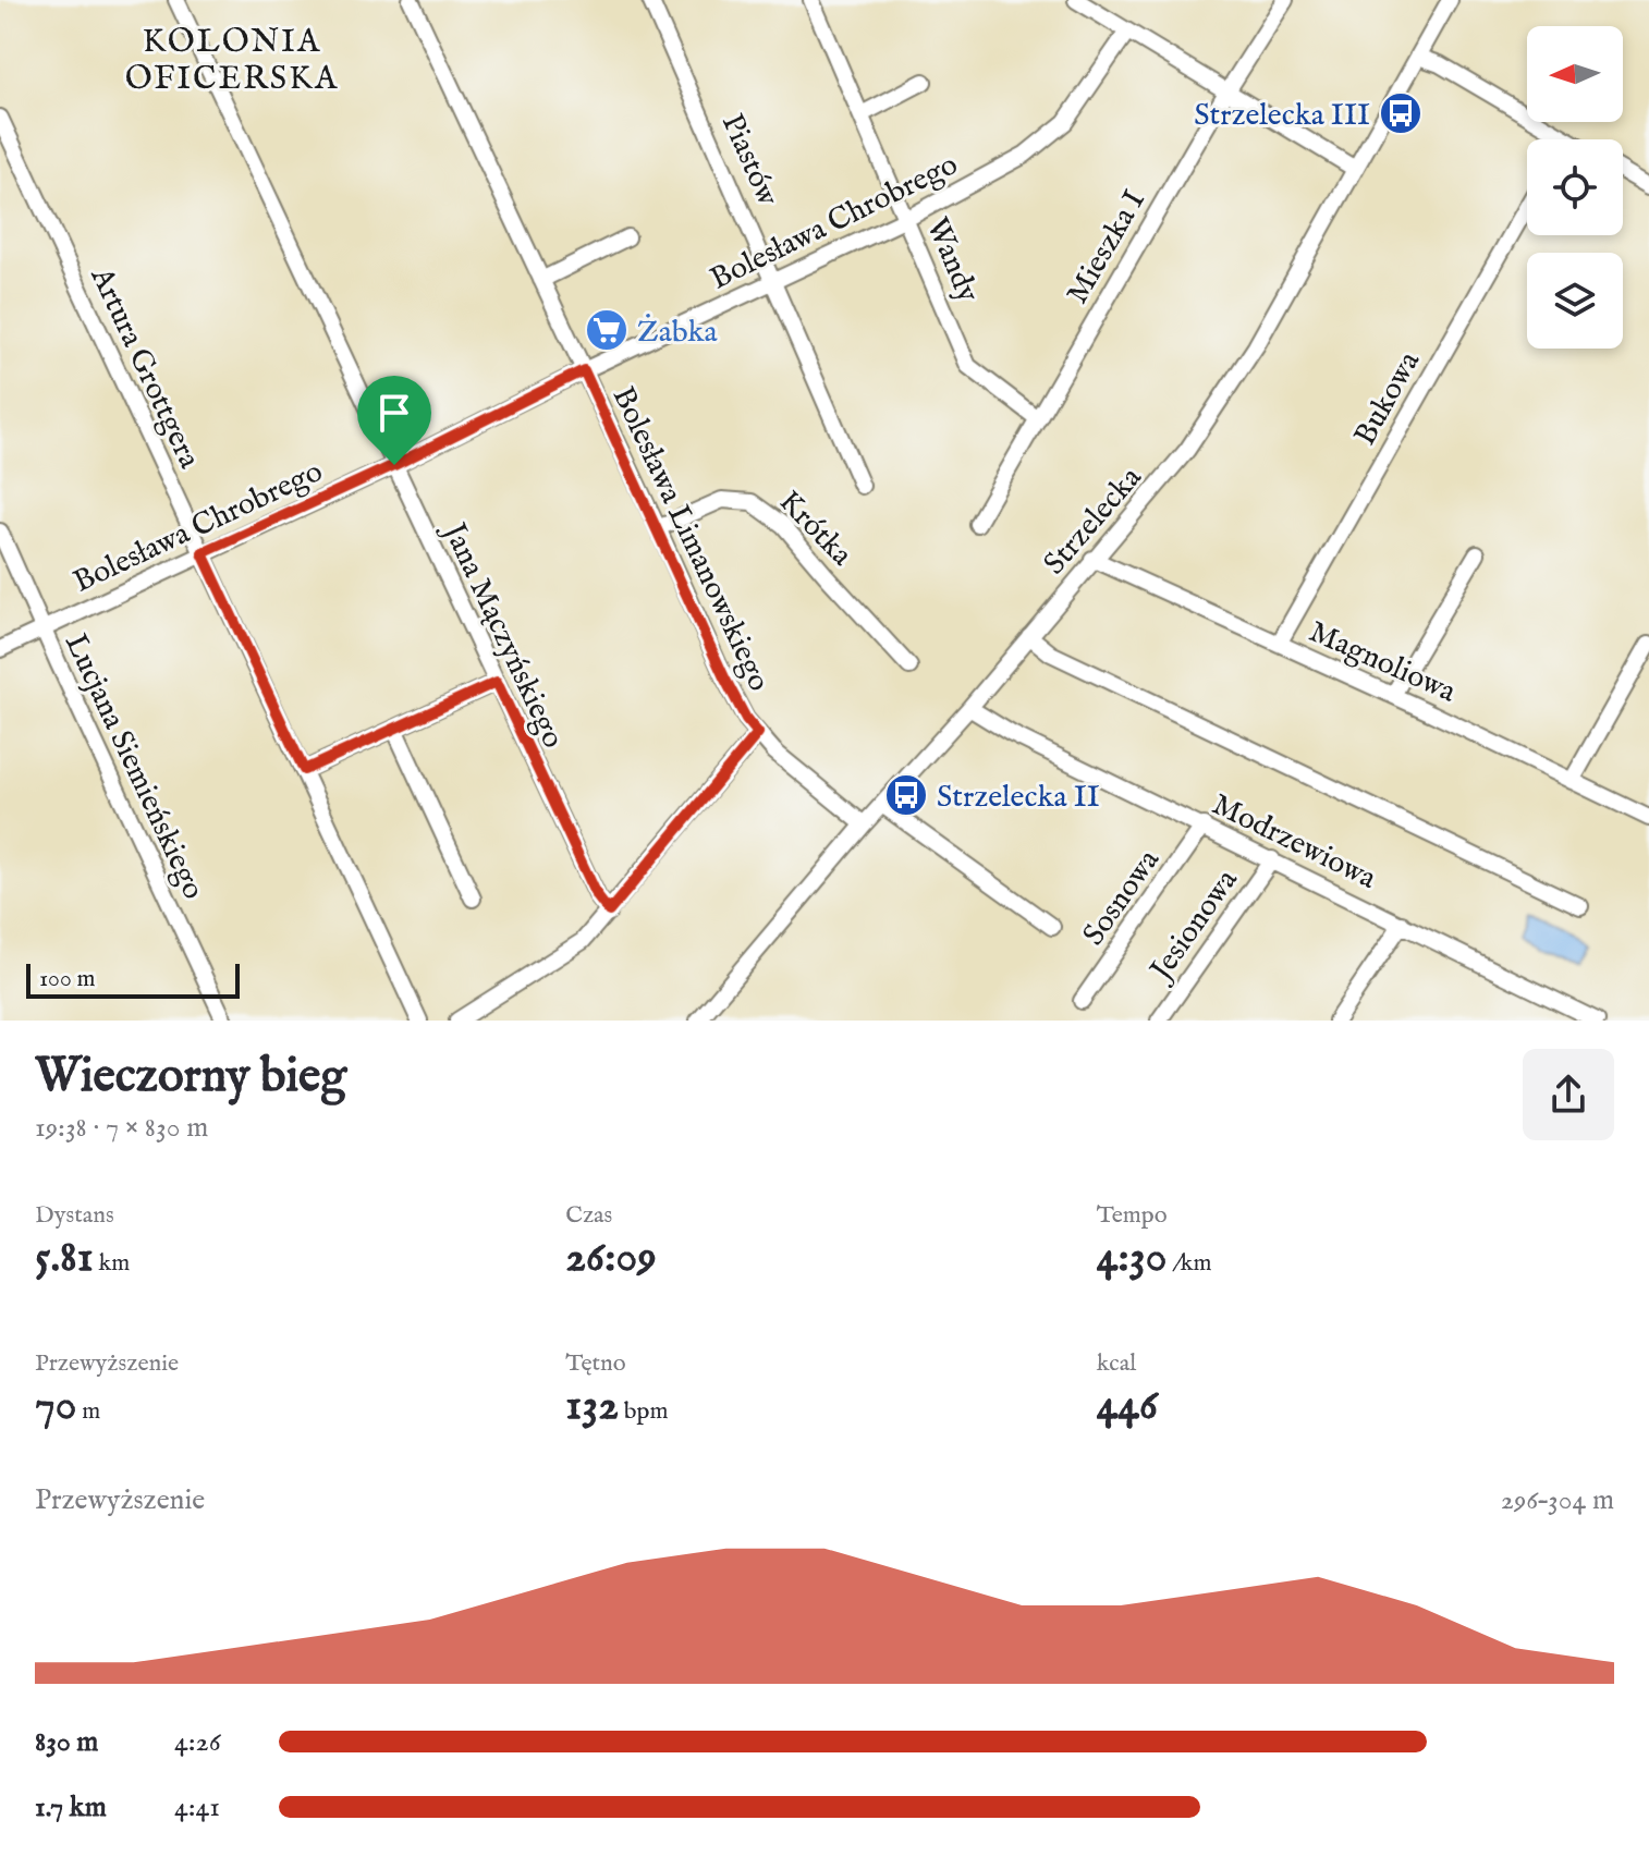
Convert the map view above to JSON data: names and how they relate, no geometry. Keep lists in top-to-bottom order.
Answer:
{
  "streets": {
    "street": [
      "Piastów",
      "Bolesława Chrobrego",
      "Mieszka I",
      "Wandy",
      "Artura Grottgera",
      "Bukowa",
      "Strzelecka",
      "Krótka",
      "Bolesława Limanowskiego",
      "Jana Mączyńskiego",
      "Magnoliowa",
      "Lucjana Siemieńskiego",
      "Modrzewiowa",
      "Sosnowa",
      "Jesionowa"
    ]
  },
  "crossings": [
    ["Piastów", "Bolesława Chrobrego"],
    ["Bolesława Chrobrego", "Wandy"],
    ["Bolesława Chrobrego", "Artura Grottgera"],
    ["Bolesława Chrobrego", "Bolesława Limanowskiego"],
    ["Bolesława Chrobrego", "Jana Mączyńskiego"],
    ["Bolesława Chrobrego", "Lucjana Siemieńskiego"],
    ["Mieszka I", "Wandy"],
    ["Bukowa", "Magnoliowa"],
    ["Strzelecka", "Bolesława Limanowskiego"],
    ["Strzelecka", "Magnoliowa"],
    ["Strzelecka", "Modrzewiowa"],
    ["Krótka", "Bolesława Limanowskiego"],
    ["Modrzewiowa", "Sosnowa"],
    ["Modrzewiowa", "Jesionowa"]
  ],
  "districts": ["KOLONIA OFICERSKA"],
  "places": {
    "bus stop": ["Strzelecka III", "Strzelecka II"],
    "supermarket": ["Żabka"]
  },
  "scale_bar": "100 m",
  "north": "left",
  "page": {
    "scale": "100 m",
    "heading": ["Wieczorny bieg", "19:38 · 7 × 830 m"],
    "stats": [
      ["Dystans", "5.81 km"],
      ["Czas", "26:09"],
      ["Tempo", "4:30 /km"],
      ["Przewyższenie", "70 m"],
      ["Tętno", "132 bpm"],
      ["kcal", "446"]
    ],
    "chart": ["Przewyższenie", "296–304 m"],
    "list": [
      {
        "name": "830 m",
        "note": "4:26"
      },
      {
        "name": "1.7 km",
        "note": "4:41"
      }
    ]
  }
}
